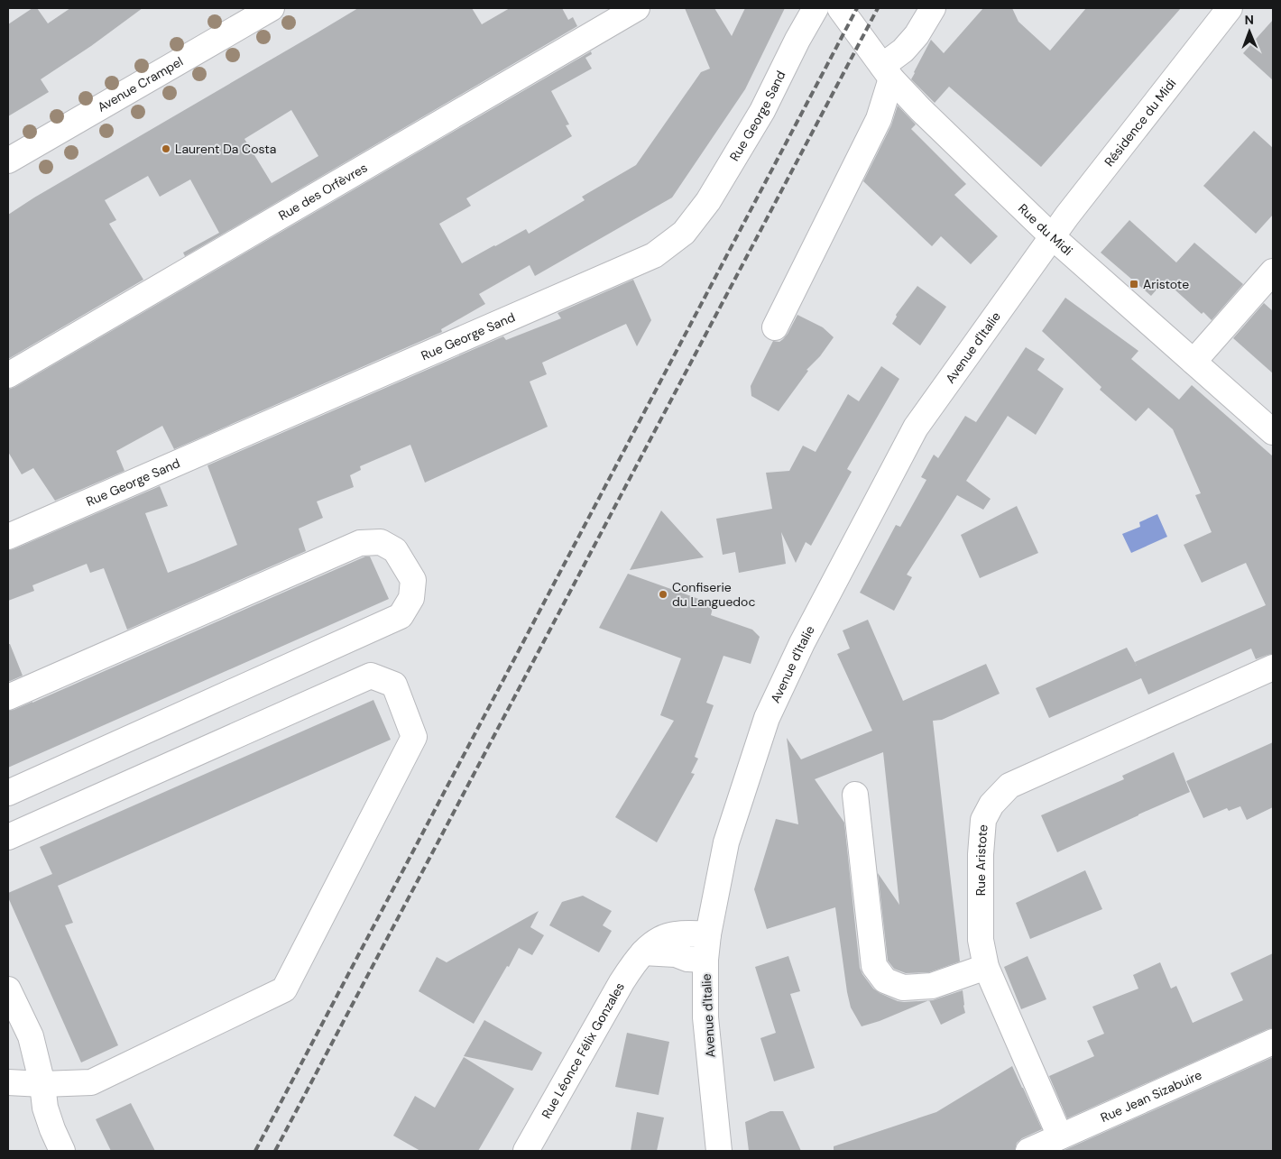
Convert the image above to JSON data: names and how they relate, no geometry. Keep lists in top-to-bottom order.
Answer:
{
  "streets": {
    "street": [
      "Avenue Crampel",
      "Rue George Sand",
      "Résidence du Midi",
      "Rue des Orfèvres",
      "Rue du Midi",
      "Avenue d'Italie",
      "Rue Aristote",
      "Rue Léonce Félix Gonzales",
      "Rue Jean Sizabuire"
    ]
  },
  "crossings": [
    ["Résidence du Midi", "Rue du Midi"],
    ["Résidence du Midi", "Avenue d'Italie"],
    ["Rue du Midi", "Avenue d'Italie"],
    ["Avenue d'Italie", "Rue Léonce Félix Gonzales"],
    ["Rue Aristote", "Rue Jean Sizabuire"]
  ],
  "places": {
    "other": ["Laurent Da Costa", "Confiserie du Languedoc"],
    "transit": ["Aristote"]
  },
  "north": "top"
}
